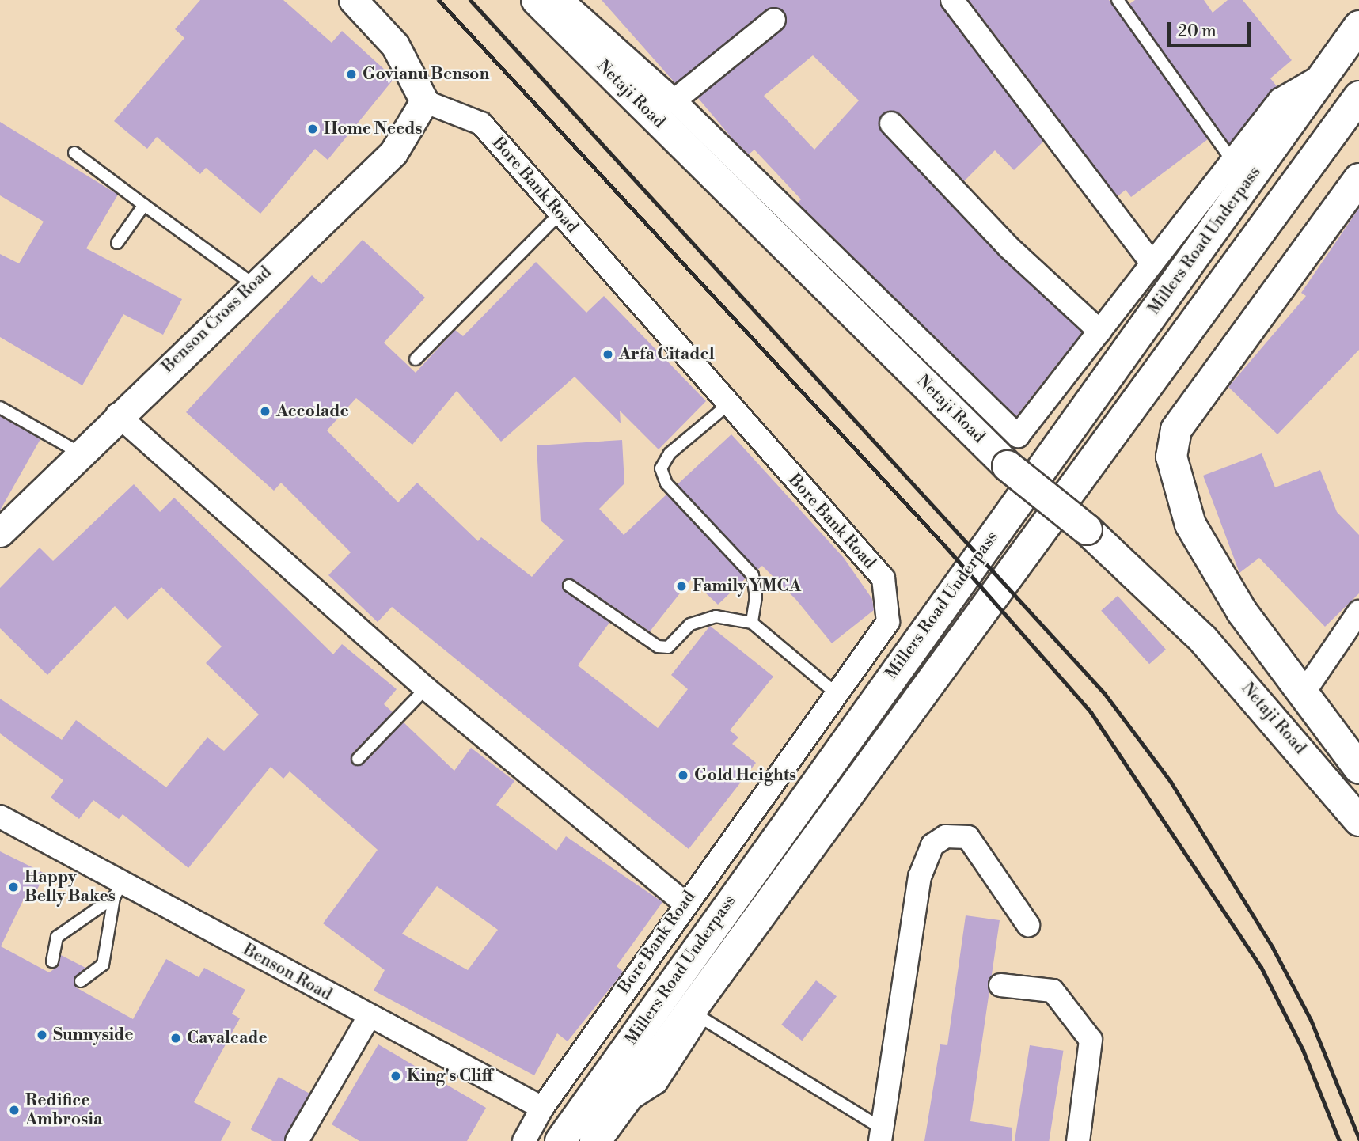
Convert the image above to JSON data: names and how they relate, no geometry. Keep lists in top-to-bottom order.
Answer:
{
  "streets": {
    "main road": ["Netaji Road", "Millers Road Underpass"],
    "street": ["Bore Bank Road", "Benson Cross Road", "Benson Road"]
  },
  "crossings": [
    ["Bore Bank Road", "Benson Cross Road"],
    ["Bore Bank Road", "Benson Road"]
  ],
  "places": [
    "Govianu Benson",
    "Home Needs",
    "Arfa Citadel",
    "Accolade",
    "Family YMCA",
    "Gold Heights",
    "Happy Belly Bakes",
    "Sunnyside",
    "Cavalcade",
    "King's Cliff",
    "Redifice Ambrosia"
  ],
  "scale_bar": "20 m"
}
